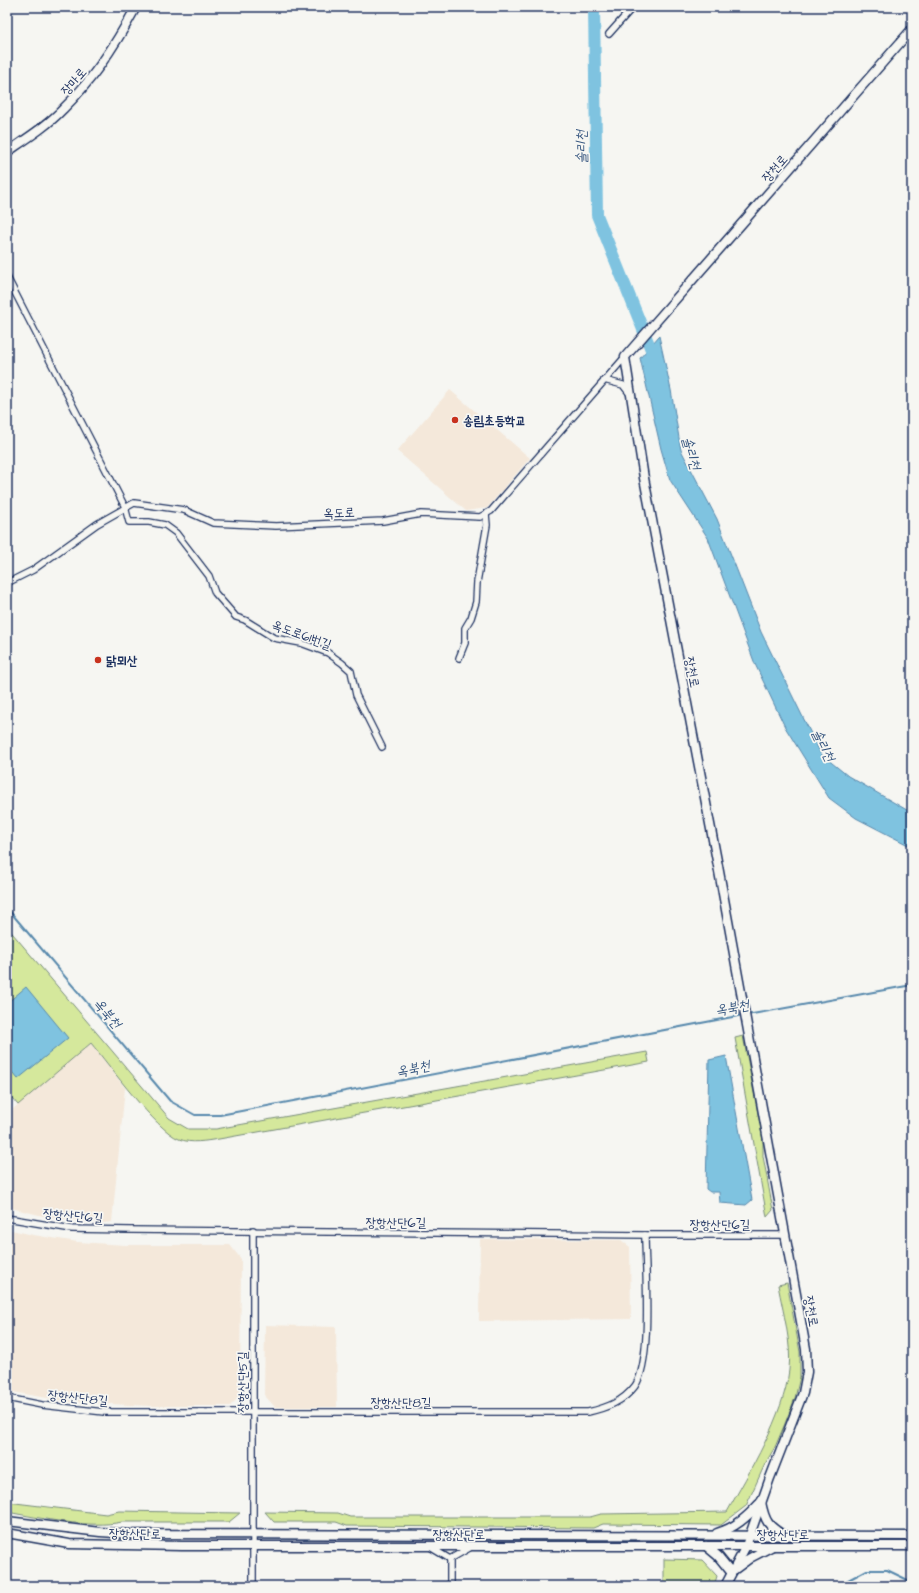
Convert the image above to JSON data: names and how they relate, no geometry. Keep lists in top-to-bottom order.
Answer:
{
  "streets": {
    "street": [
      "장마로",
      "장천로",
      "옥도로",
      "옥도로61번길",
      "장항산단6길",
      "장항산단5길",
      "장항산단8길",
      "장항산단로"
    ]
  },
  "crossings": [
    ["장천로", "장항산단6길"],
    ["장천로", "장항산단로"],
    ["옥도로", "옥도로61번길"],
    ["장항산단6길", "장항산단5길"],
    ["장항산단6길", "장항산단8길"],
    ["장항산단5길", "장항산단8길"],
    ["장항산단5길", "장항산단로"]
  ],
  "water": ["솔리천", "옥북천"],
  "places": ["송림초등학교", "닭뫼산"]
}
